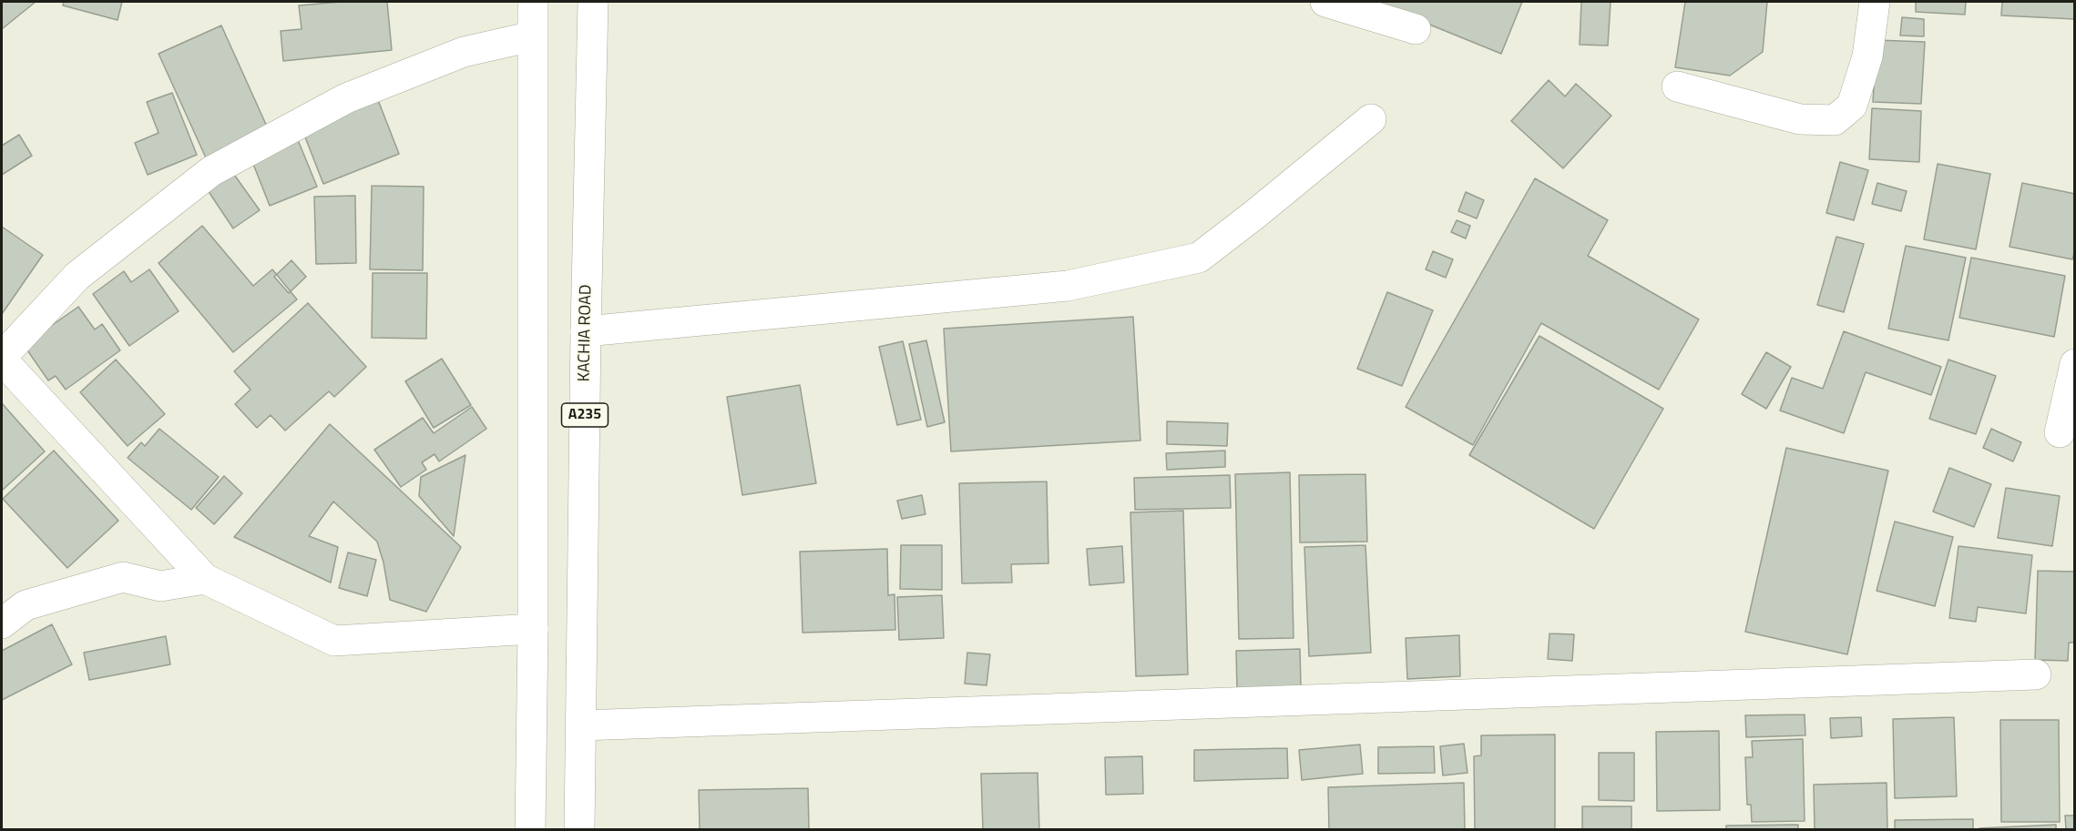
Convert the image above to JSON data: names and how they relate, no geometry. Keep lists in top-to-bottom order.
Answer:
{
  "streets": {
    "main road": ["KACHIA ROAD", "A235"]
  }
}
